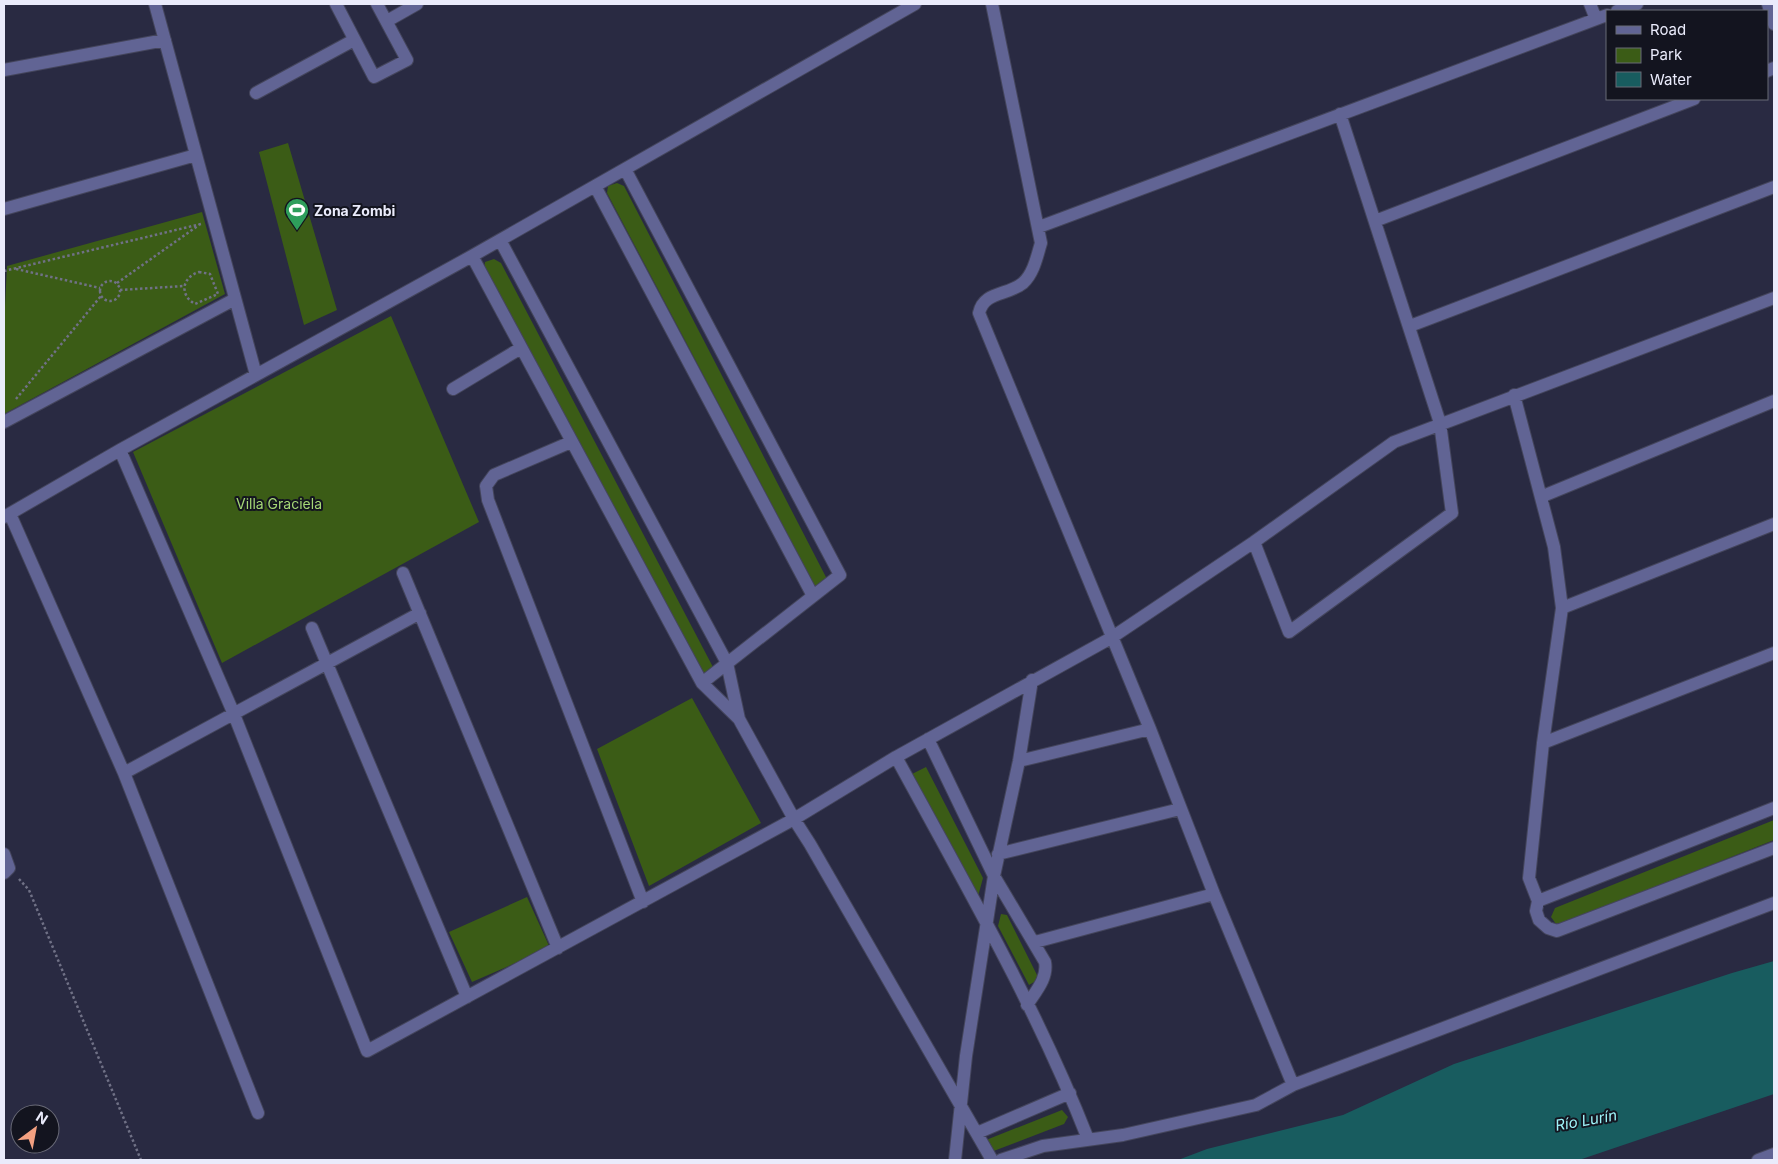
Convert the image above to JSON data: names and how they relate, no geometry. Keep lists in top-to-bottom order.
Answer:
{
  "water": ["Río Lurín"],
  "parks": ["Villa Graciela"],
  "places": {
    "sports": ["Zona Zombi"]
  },
  "legend": ["Road", "Park", "Water"],
  "north": "top right"
}
